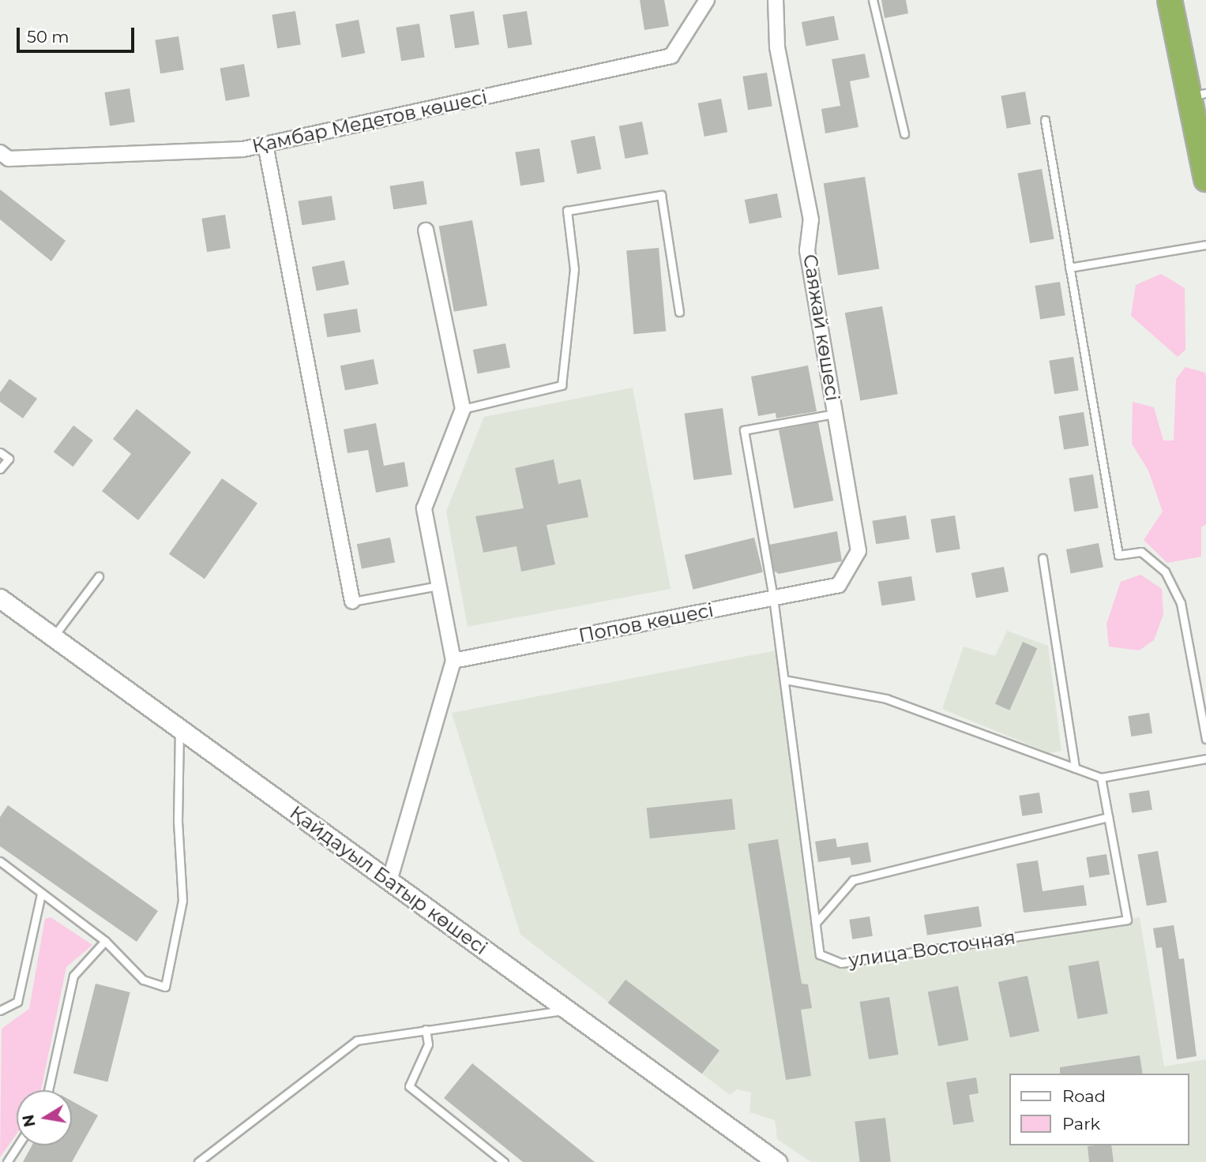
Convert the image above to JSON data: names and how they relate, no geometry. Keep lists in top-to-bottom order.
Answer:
{
  "streets": {
    "street": [
      "Қамбар Медетов көшесі",
      "Саяжай көшесі",
      "Попов көшесі",
      "Қайдауыл Батыр көшесі"
    ],
    "lane": ["улица Восточная"]
  },
  "crossings": [
    ["Саяжай көшесі", "Попов көшесі"],
    ["Саяжай көшесі", "улица Восточная"],
    ["Попов көшесі", "улица Восточная"]
  ],
  "legend": ["Road", "Park"],
  "scale_bar": "50 m",
  "north": "left"
}
